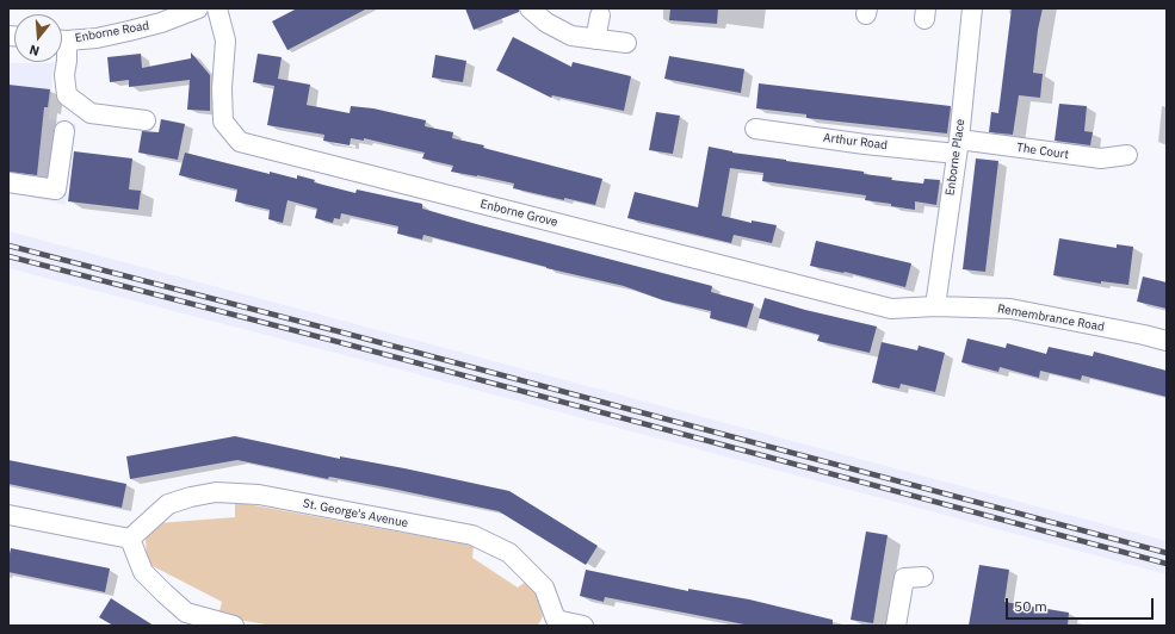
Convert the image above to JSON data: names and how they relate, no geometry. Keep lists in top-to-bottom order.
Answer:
{
  "streets": {
    "street": [
      "Enborne Road",
      "Arthur Road",
      "The Court",
      "Enborne Place",
      "Enborne Grove",
      "Remembrance Road",
      "St. George's Avenue"
    ]
  },
  "crossings": [
    ["Arthur Road", "The Court"],
    ["Arthur Road", "Enborne Place"],
    ["The Court", "Enborne Place"],
    ["Enborne Place", "Enborne Grove"],
    ["Enborne Place", "Remembrance Road"],
    ["Enborne Grove", "Remembrance Road"]
  ],
  "scale_bar": "50 m",
  "north": "bottom"
}
